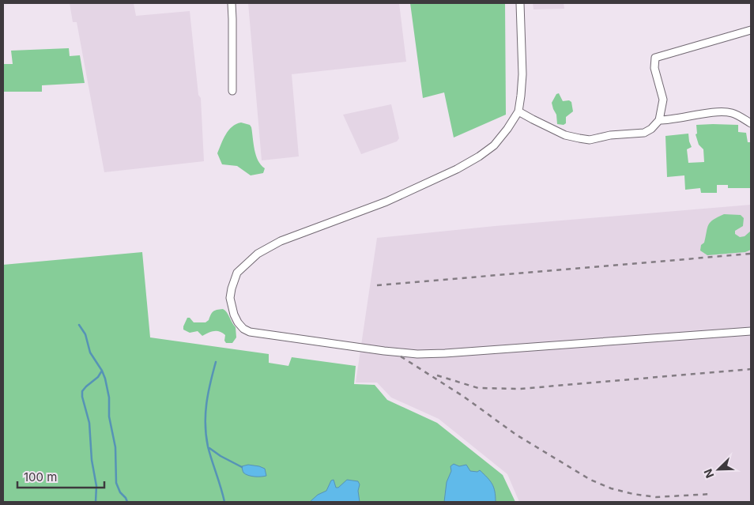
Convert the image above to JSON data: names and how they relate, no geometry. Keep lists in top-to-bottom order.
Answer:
{
  "scale_bar": "100 m",
  "north": "bottom left"
}
